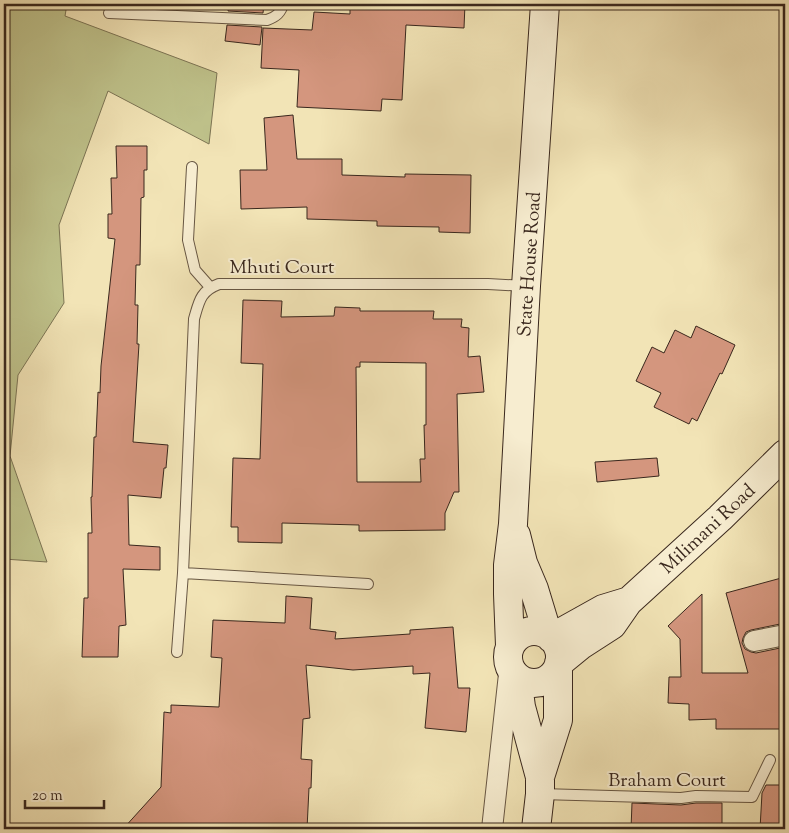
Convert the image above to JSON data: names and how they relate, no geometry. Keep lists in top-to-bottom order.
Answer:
{
  "streets": {
    "main road": ["State House Road", "Milimani Road"],
    "lane": ["Mhuti Court", "Braham Court"]
  },
  "crossings": [
    ["State House Road", "Mhuti Court"],
    ["State House Road", "Milimani Road"],
    ["State House Road", "Braham Court"]
  ],
  "scale_bar": "20 m"
}
